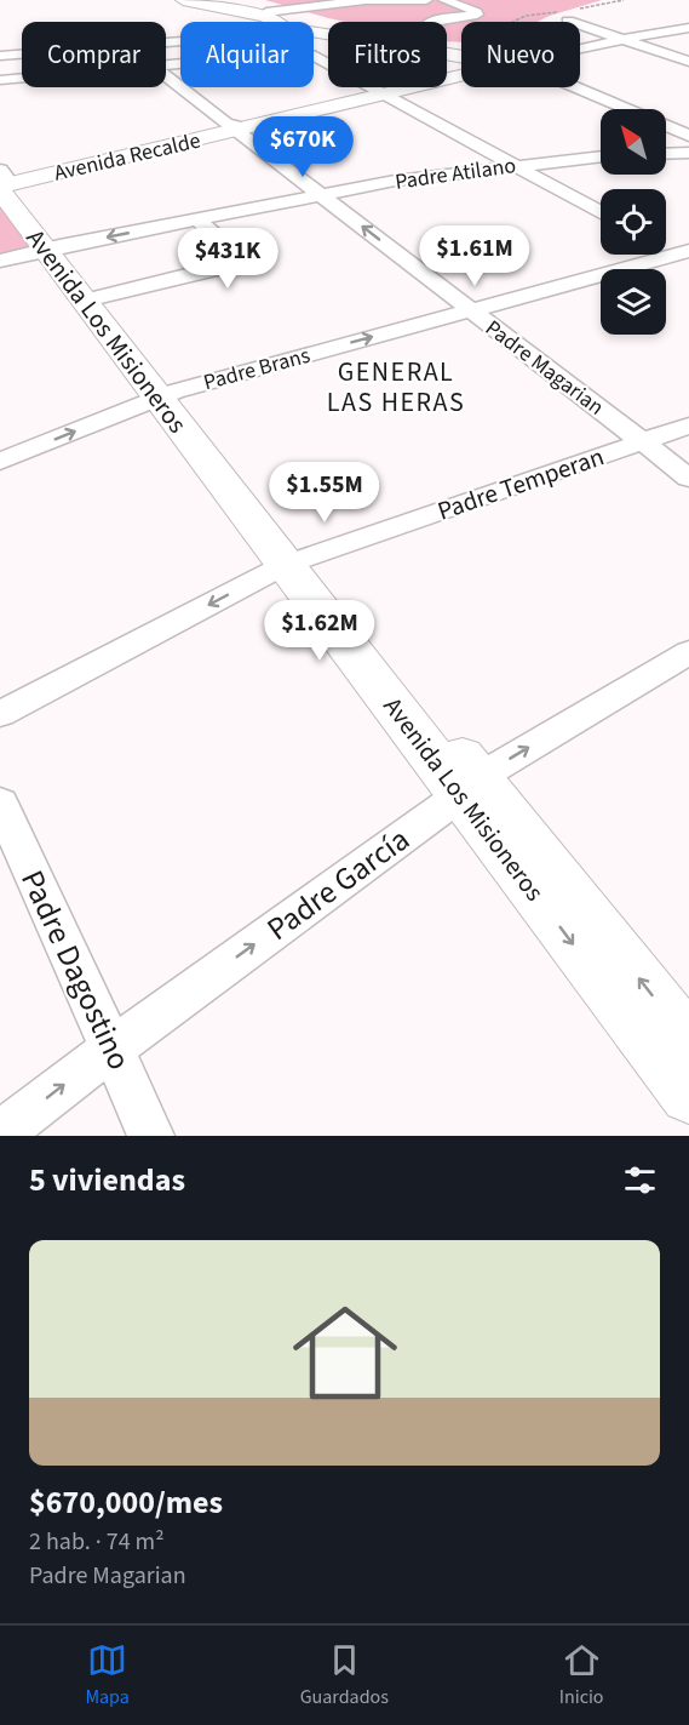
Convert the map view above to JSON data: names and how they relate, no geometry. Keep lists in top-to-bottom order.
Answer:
{
  "streets": {
    "main road": ["Avenida Recalde", "Avenida Los Misioneros"],
    "street": [
      "Padre Atilano",
      "Padre Magarian",
      "Padre Brans",
      "Padre Temperan",
      "Padre García",
      "Padre Dagostino"
    ]
  },
  "crossings": [
    ["Avenida Recalde", "Avenida Los Misioneros"],
    ["Avenida Recalde", "Padre Magarian"],
    ["Padre Atilano", "Avenida Los Misioneros"],
    ["Padre Atilano", "Padre Magarian"],
    ["Avenida Los Misioneros", "Padre Brans"],
    ["Avenida Los Misioneros", "Padre Temperan"],
    ["Avenida Los Misioneros", "Padre García"],
    ["Padre Magarian", "Padre Brans"],
    ["Padre Magarian", "Padre Temperan"],
    ["Padre García", "Padre Dagostino"]
  ],
  "one_way": ["Padre Brans", "Padre Temperan", "Padre García"],
  "districts": ["GENERAL LAS HERAS"],
  "north": "top left",
  "page": {
    "chip": [
      "Comprar",
      "Alquilar",
      "Filtros",
      "Nuevo"
    ],
    "price": [
      "$670K",
      "$1.61M",
      "$431K",
      "$1.55M",
      "$1.62M"
    ],
    "heading": "5 viviendas",
    "list": [
      {
        "name": "$670,000/mes",
        "note": "2 hab. · 74 m² · Padre Magarian"
      }
    ],
    "tabs": ["Mapa", "Guardados", "Inicio"]
  }
}
